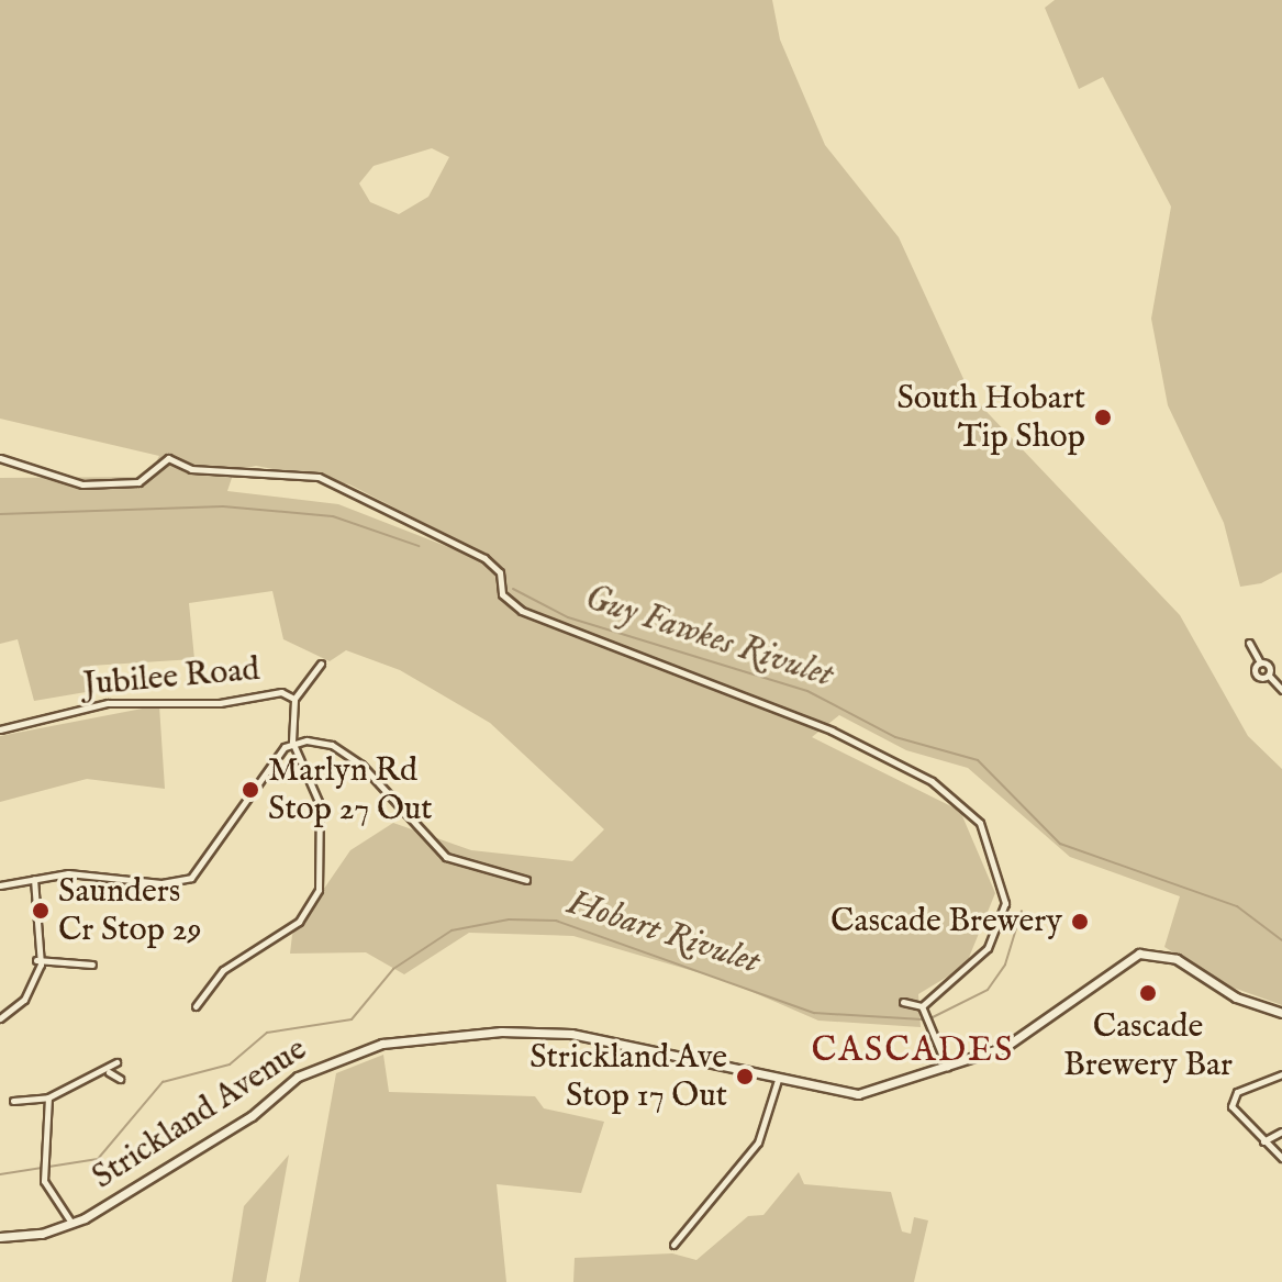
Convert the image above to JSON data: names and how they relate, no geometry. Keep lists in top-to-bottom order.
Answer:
{
  "streets": {
    "street": ["Jubilee Road", "Strickland Avenue"]
  },
  "districts": ["CASCADES"],
  "water": ["Guy Fawkes Rivulet", "Hobart Rivulet"],
  "places": [
    "South Hobart Tip Shop",
    "Marlyn Rd Stop 27 Out",
    "Saunders Cr Stop 29",
    "Cascade Brewery",
    "Cascade Brewery Bar",
    "Strickland Ave Stop 17 Out"
  ]
}
